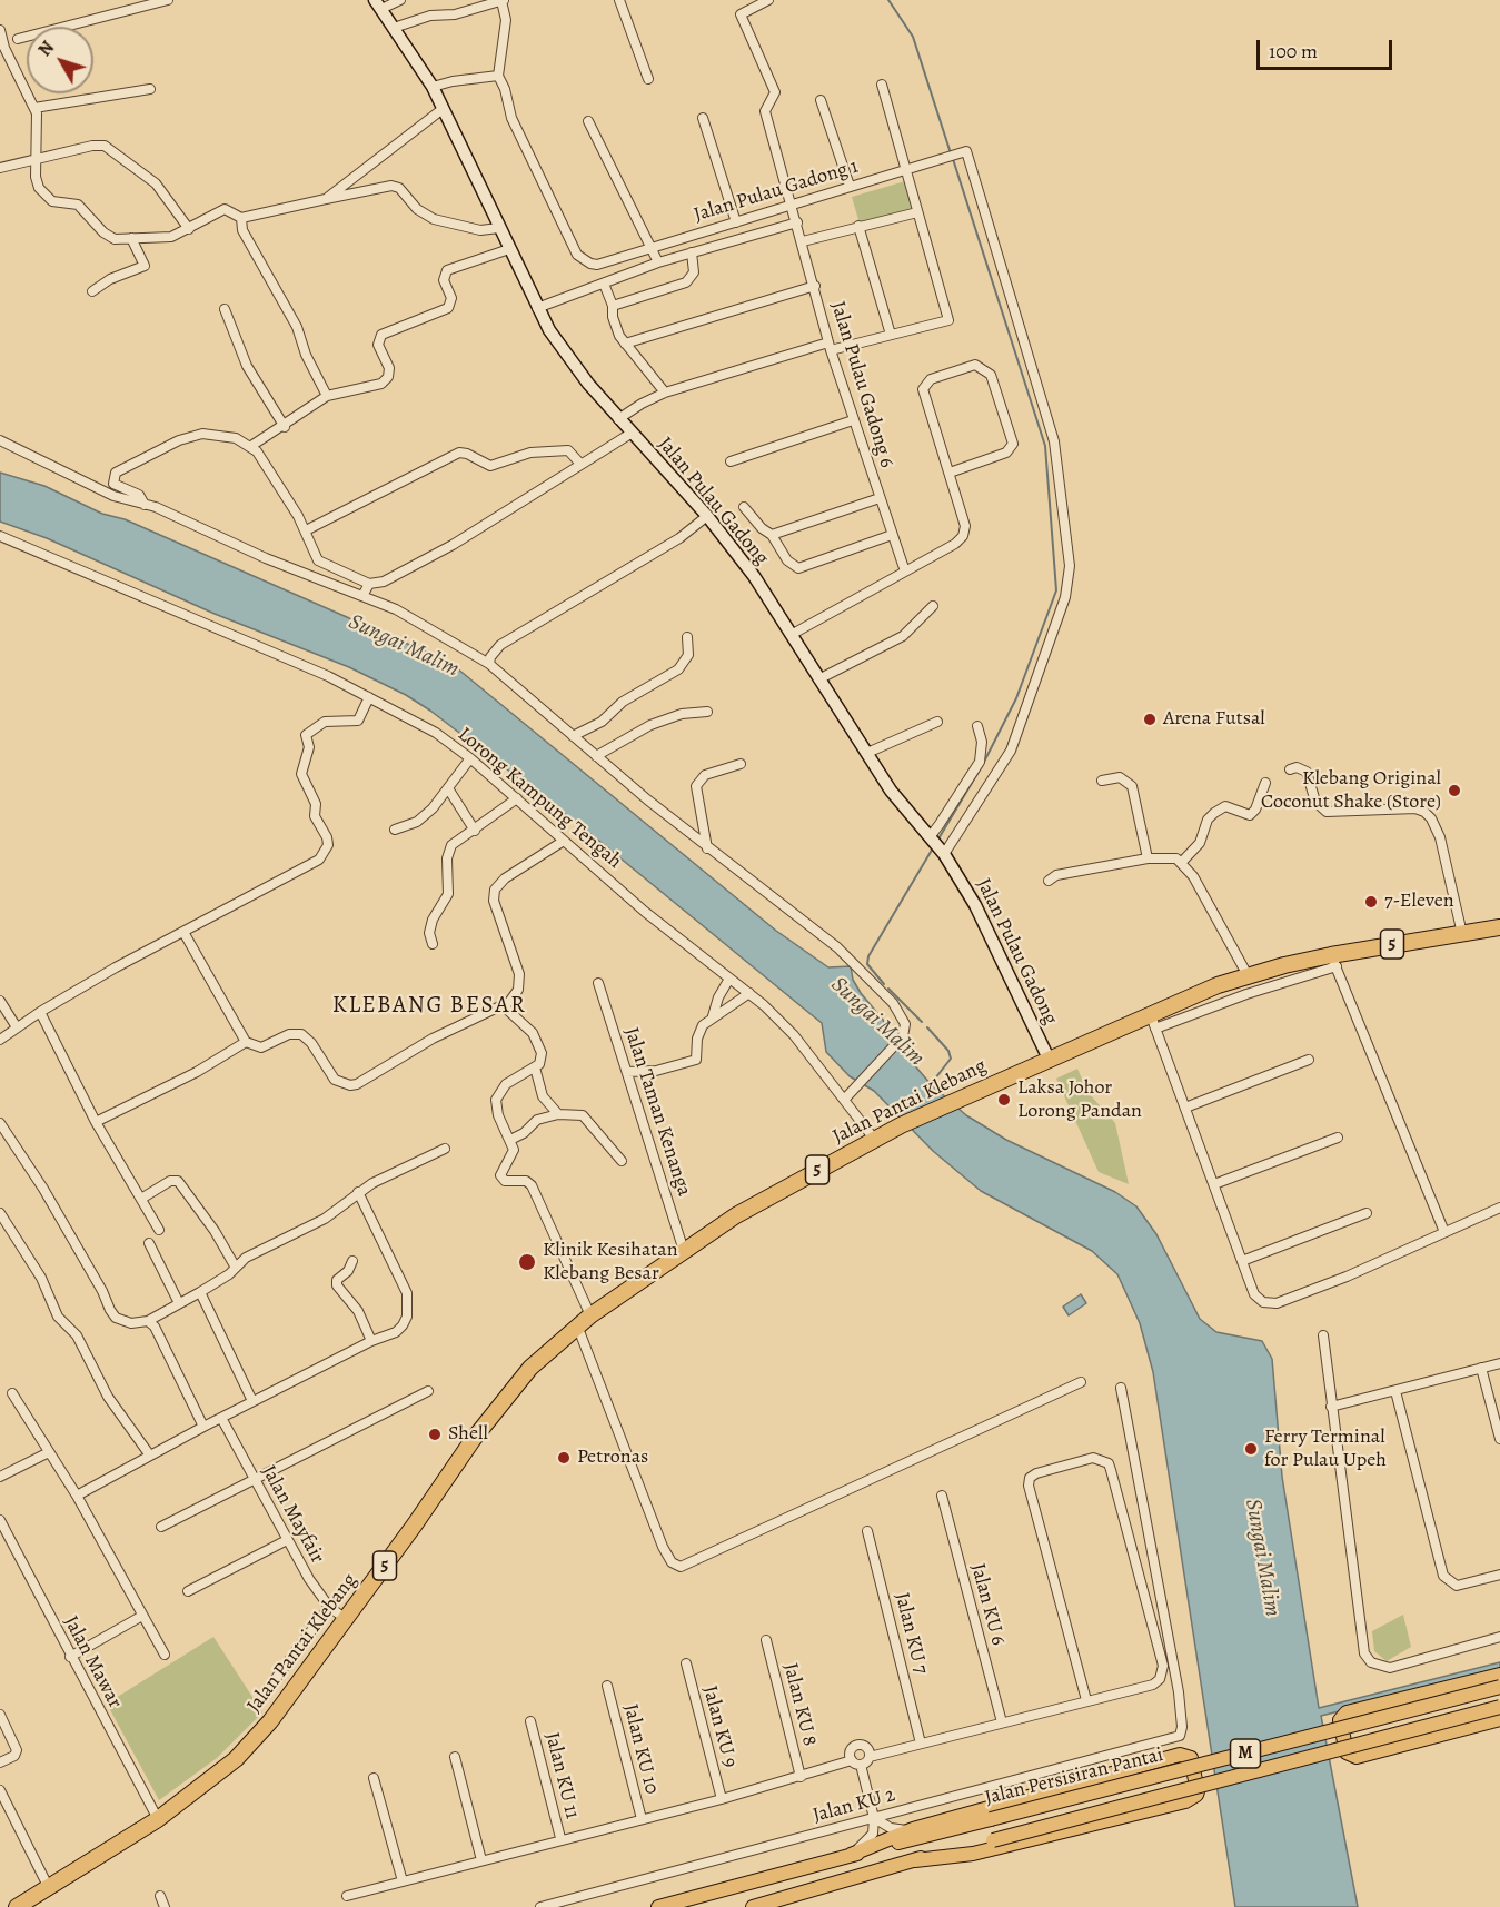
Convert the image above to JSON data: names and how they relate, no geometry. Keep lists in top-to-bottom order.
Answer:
{
  "streets": {
    "highway": ["5", "Jalan Pantai Klebang"],
    "main road": ["Jalan Pulau Gadong", "M", "Jalan Persisiran Pantai"],
    "street": [
      "Jalan Pulau Gadong 1",
      "Jalan Pulau Gadong 6",
      "Lorong Kampung Tengah",
      "Jalan Taman Kenanga",
      "Jalan Mayfair",
      "Jalan KU 6",
      "Jalan KU 7",
      "Jalan Mawar",
      "Jalan KU 8",
      "Jalan KU 9",
      "Jalan KU 10",
      "Jalan KU 11",
      "Jalan KU 2"
    ]
  },
  "crossings": [
    ["Jalan Pulau Gadong 1", "Jalan Pulau Gadong 6"],
    ["Jalan Pulau Gadong 1", "Jalan Pulau Gadong"],
    ["Jalan Pulau Gadong", "Jalan Pantai Klebang"],
    ["Lorong Kampung Tengah", "Jalan Pantai Klebang"],
    ["Jalan Pantai Klebang", "Jalan Taman Kenanga"],
    ["Jalan Pantai Klebang", "Jalan Mayfair"],
    ["Jalan Pantai Klebang", "Jalan Mawar"]
  ],
  "districts": ["KLEBANG BESAR"],
  "water": ["Sungai Malim"],
  "places": [
    "Arena Futsal",
    "Klebang Original Coconut Shake (Store)",
    "7-Eleven",
    "Laksa Johor Lorong Pandan",
    "Klinik Kesihatan Klebang Besar",
    "Shell",
    "Ferry Terminal for Pulau Upeh",
    "Petronas"
  ],
  "scale_bar": "100 m",
  "north": "top left"
}
